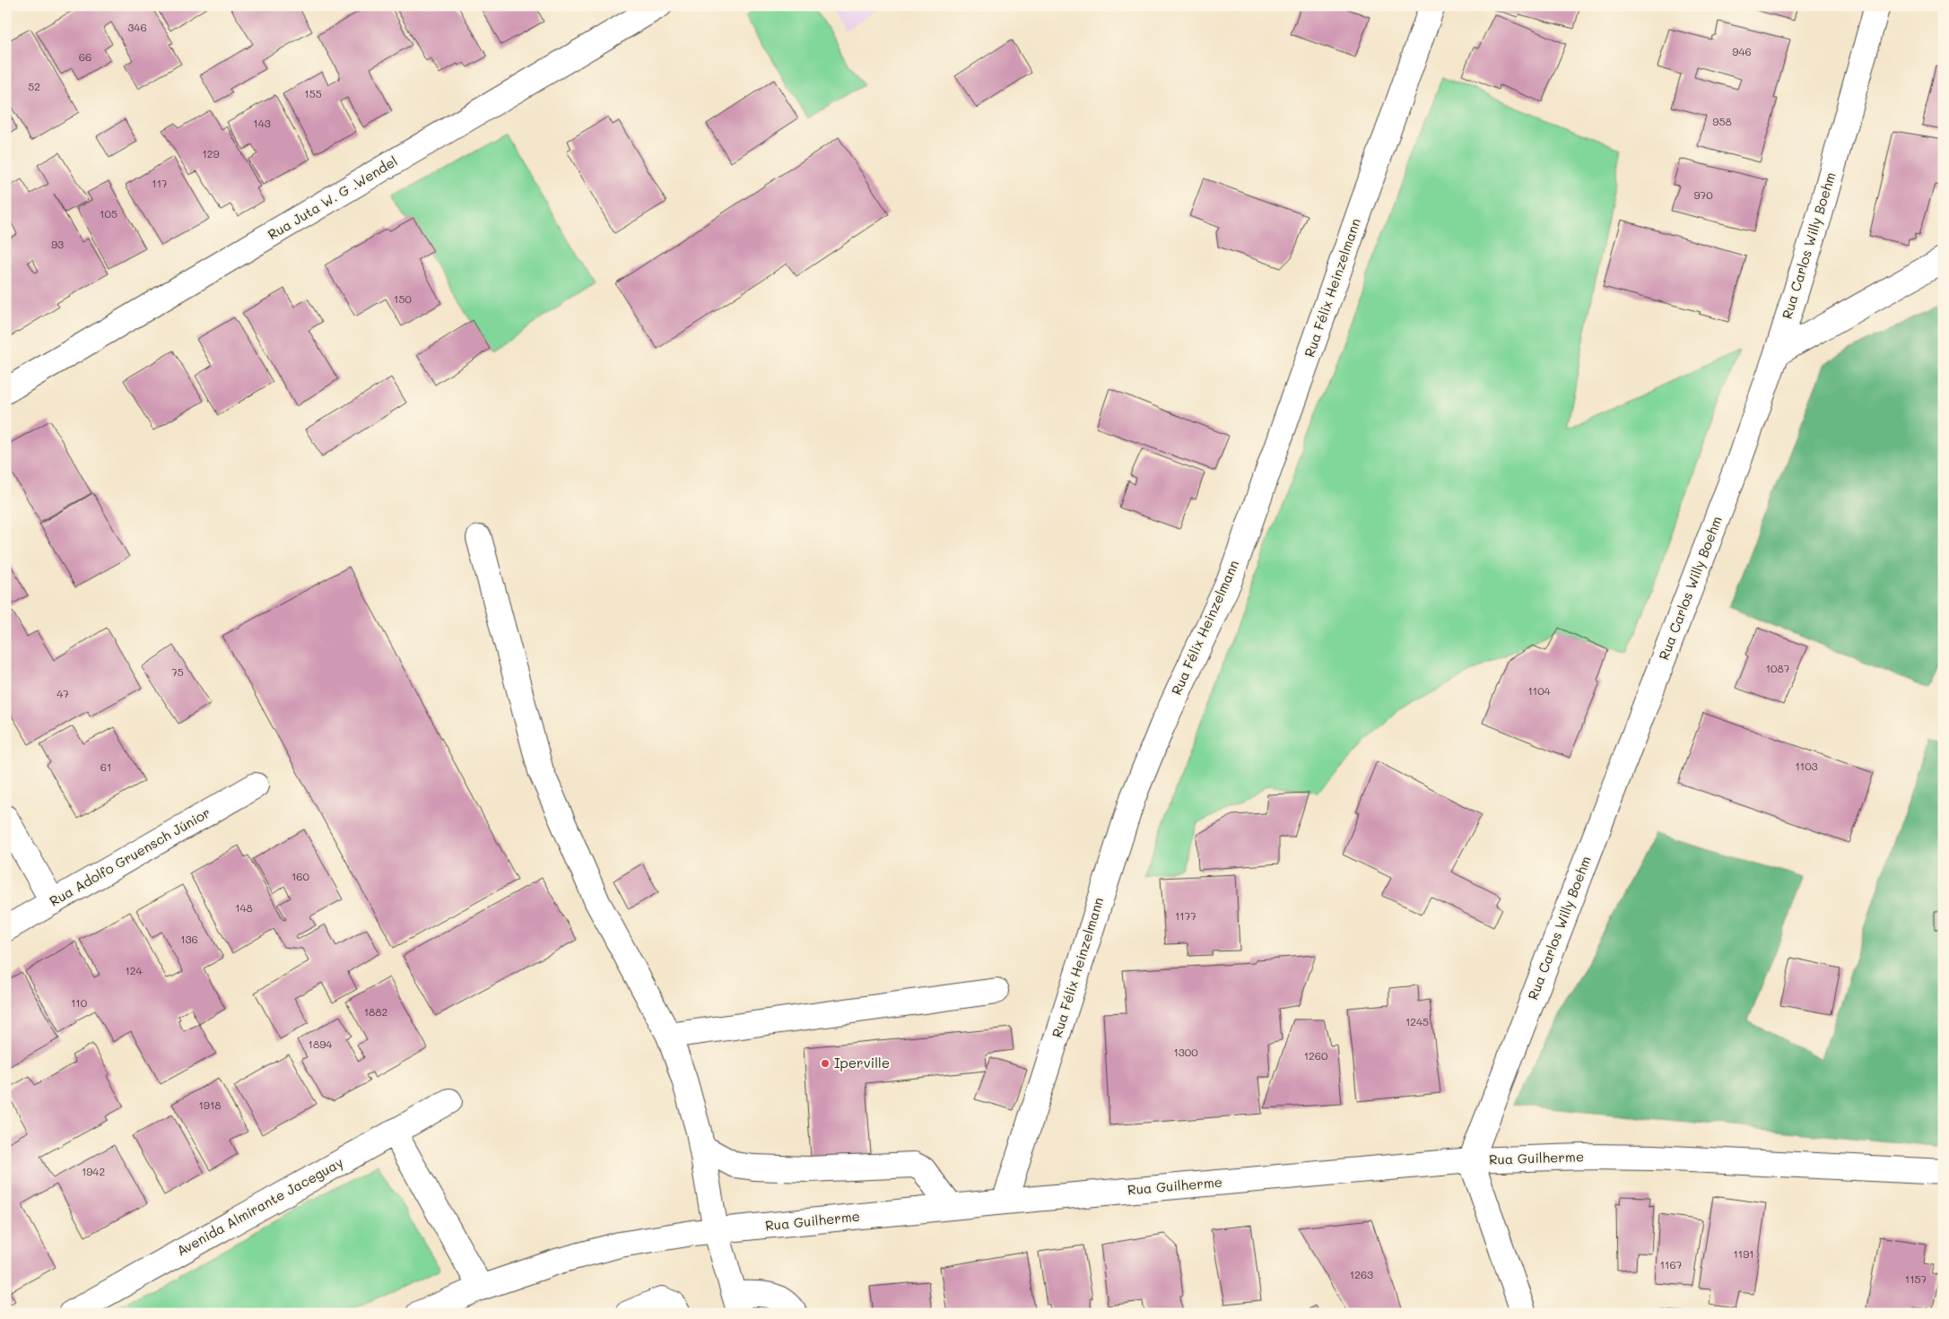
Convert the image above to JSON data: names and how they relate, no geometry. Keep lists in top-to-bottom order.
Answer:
{
  "streets": {
    "street": [
      "Rua Juta W. G .Wendel",
      "Rua Carlos Willy Boehm",
      "Rua Félix Heinzelmann",
      "Rua Adolfo Gruensch Júnior",
      "Rua Guilherme",
      "Avenida Almirante Jaceguay"
    ]
  },
  "crossings": [
    ["Rua Carlos Willy Boehm", "Rua Guilherme"],
    ["Rua Félix Heinzelmann", "Rua Guilherme"]
  ],
  "places": ["Iperville"],
  "house_numbers": [
    "346",
    "946",
    "66",
    "52",
    "155",
    "958",
    "143",
    "129",
    "117",
    "970",
    "105",
    "93",
    "150",
    "1087",
    "75",
    "1104",
    "47",
    "1103",
    "61",
    "160",
    "148",
    "1177",
    "136",
    "124",
    "110",
    "1882",
    "1245",
    "1894",
    "1300",
    "1260",
    "1918",
    "1942",
    "1191",
    "1167",
    "1263",
    "1157"
  ]
}
